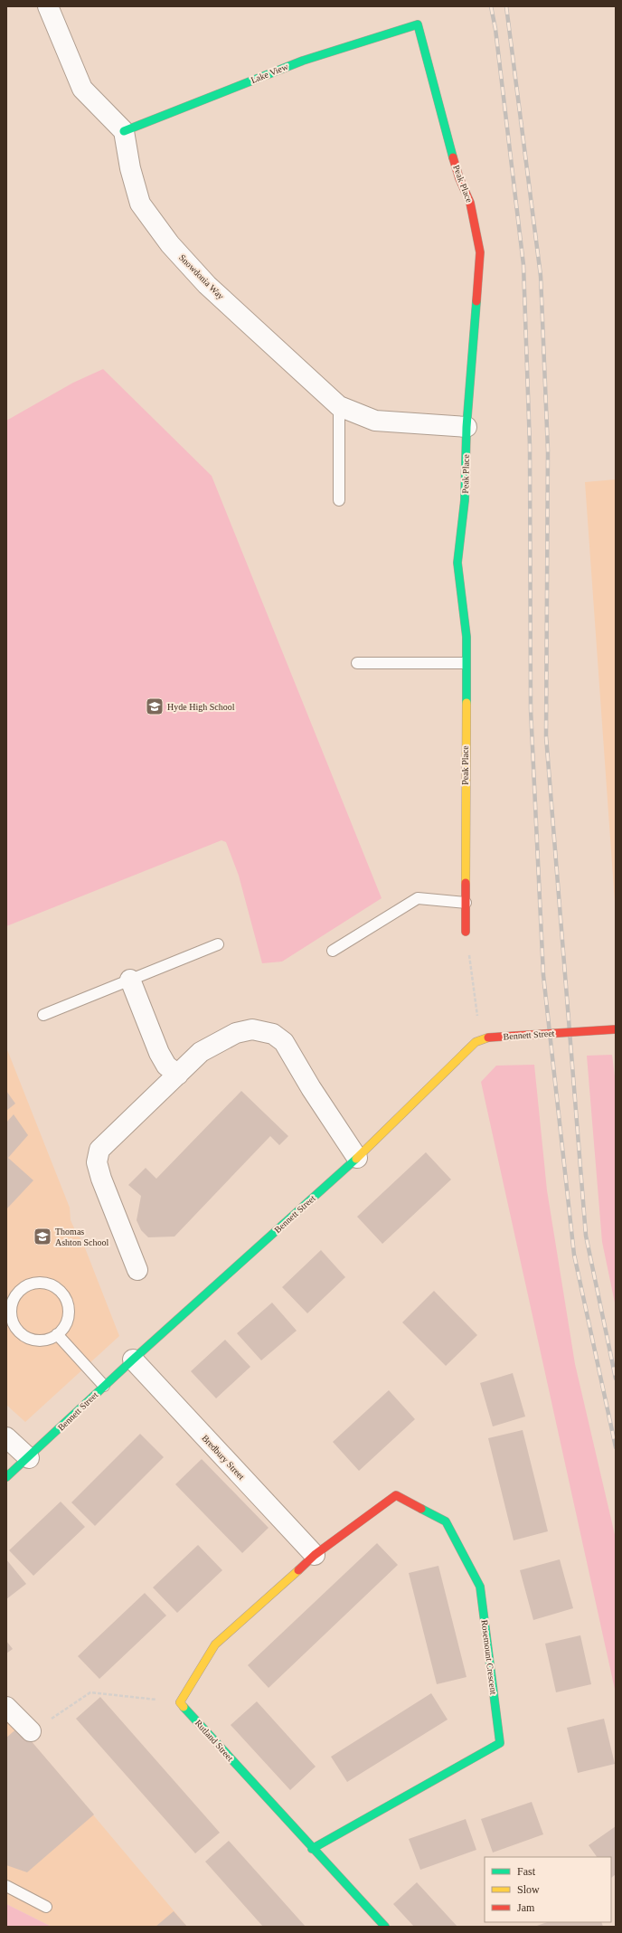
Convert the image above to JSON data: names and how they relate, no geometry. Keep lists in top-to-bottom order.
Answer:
{
  "streets": {
    "street": [
      "Lake View",
      "Peak Place",
      "Snowdonia Way",
      "Bennett Street",
      "Bredbury Street",
      "Rosemount Crescent",
      "Rutland Street"
    ]
  },
  "crossings": [
    ["Lake View", "Peak Place"],
    ["Lake View", "Snowdonia Way"],
    ["Peak Place", "Snowdonia Way"],
    ["Bennett Street", "Bredbury Street"],
    ["Bredbury Street", "Rosemount Crescent"],
    ["Rosemount Crescent", "Rutland Street"]
  ],
  "places": {
    "school or university": ["Hyde High School", "Thomas Ashton School"]
  },
  "legend": ["Fast", "Slow", "Jam"]
}
